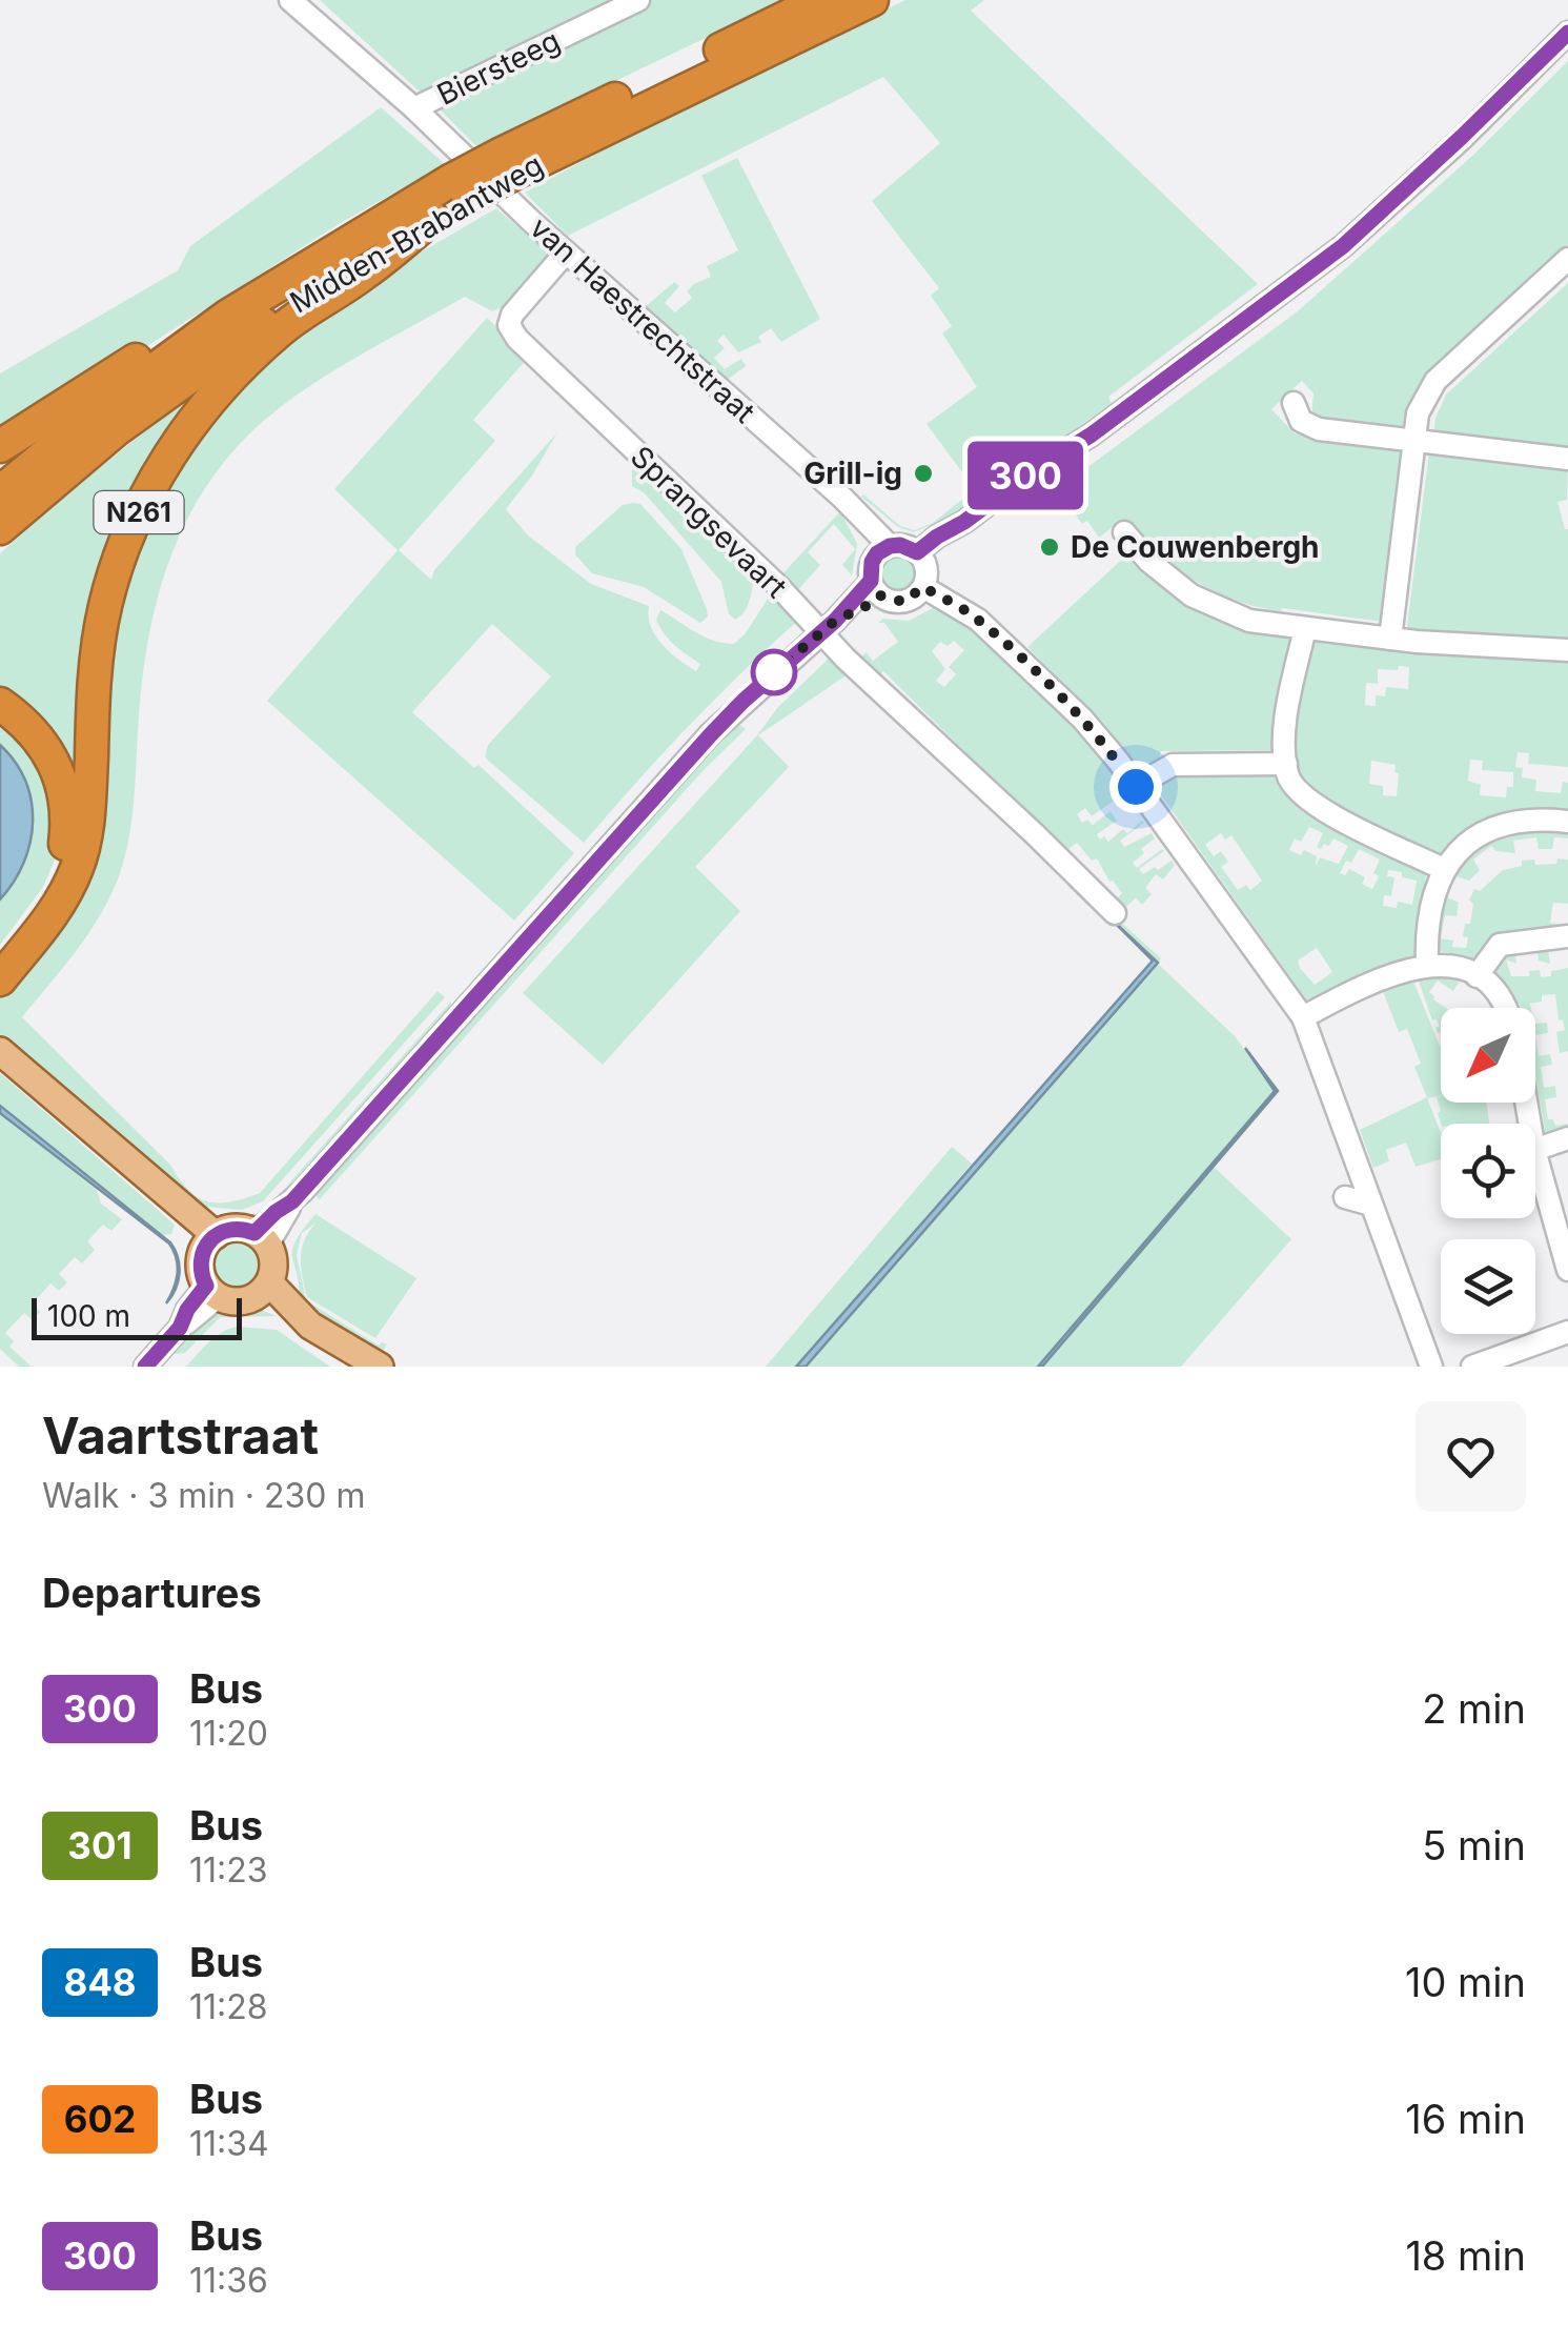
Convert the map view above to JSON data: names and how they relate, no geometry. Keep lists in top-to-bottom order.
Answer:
{
  "streets": {
    "highway": ["Midden-Brabantweg", "N261"],
    "street": ["Biersteeg", "van Haestrechtstraat", "Sprangsevaart"]
  },
  "crossings": [
    ["Biersteeg", "van Haestrechtstraat"],
    ["Midden-Brabantweg", "N261"],
    ["van Haestrechtstraat", "Sprangsevaart"]
  ],
  "places": ["Grill-ig", "De Couwenbergh"],
  "lines": ["bus line 300"],
  "scale_bar": "100 m",
  "north": "bottom left",
  "page": {
    "on_map": "300",
    "scale": "100 m",
    "heading": [
      ["Vaartstraat", "Walk · 3 min · 230 m"],
      "Departures"
    ],
    "list": [
      {
        "mark": "300",
        "name": "Bus",
        "note": "11:20",
        "value": "2 min"
      },
      {
        "mark": "301",
        "name": "Bus",
        "note": "11:23",
        "value": "5 min"
      },
      {
        "mark": "848",
        "name": "Bus",
        "note": "11:28",
        "value": "10 min"
      },
      {
        "mark": "602",
        "name": "Bus",
        "note": "11:34",
        "value": "16 min"
      },
      {
        "mark": "300",
        "name": "Bus",
        "note": "11:36",
        "value": "18 min"
      }
    ]
  }
}
